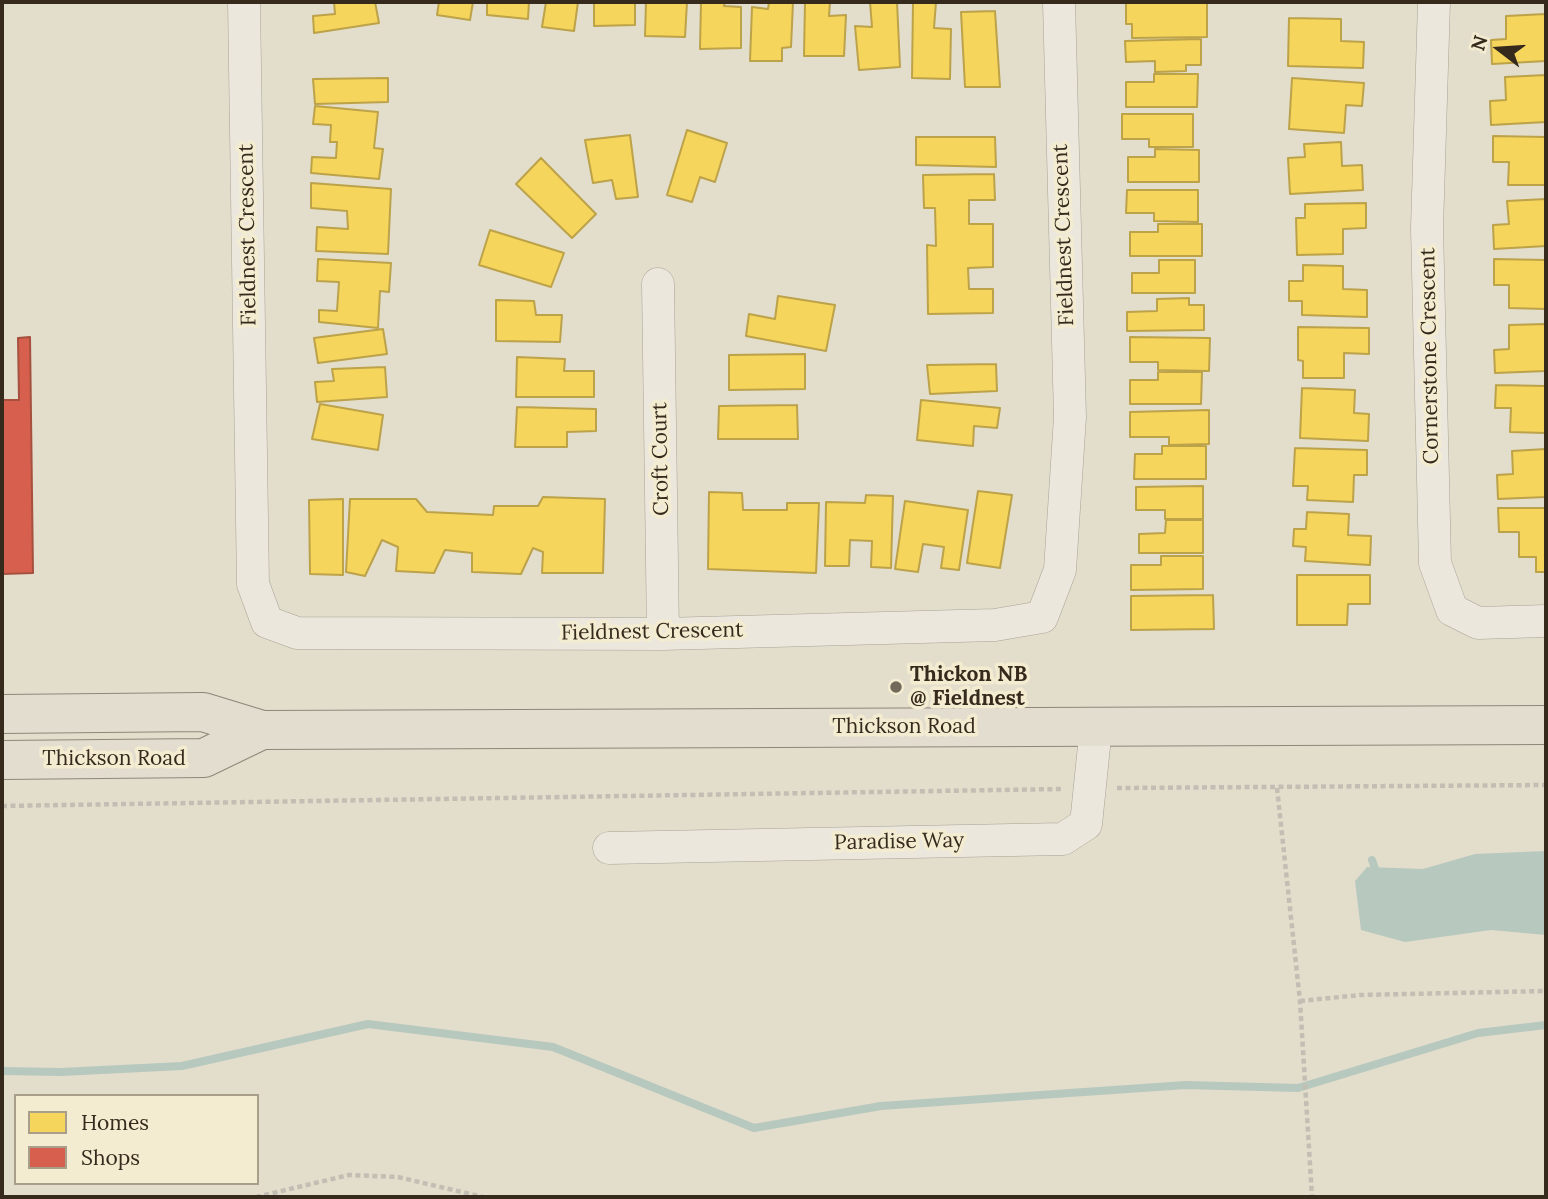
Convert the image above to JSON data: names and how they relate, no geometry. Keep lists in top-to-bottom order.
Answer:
{
  "streets": {
    "main road": ["Thickson Road"],
    "street": [
      "Fieldnest Crescent",
      "Cornerstone Crescent",
      "Croft Court",
      "Paradise Way"
    ]
  },
  "crossings": [
    ["Fieldnest Crescent", "Croft Court"],
    ["Thickson Road", "Paradise Way"]
  ],
  "places": ["Thickon NB @ Fieldnest"],
  "legend": ["Homes", "Shops"],
  "north": "left"
}
